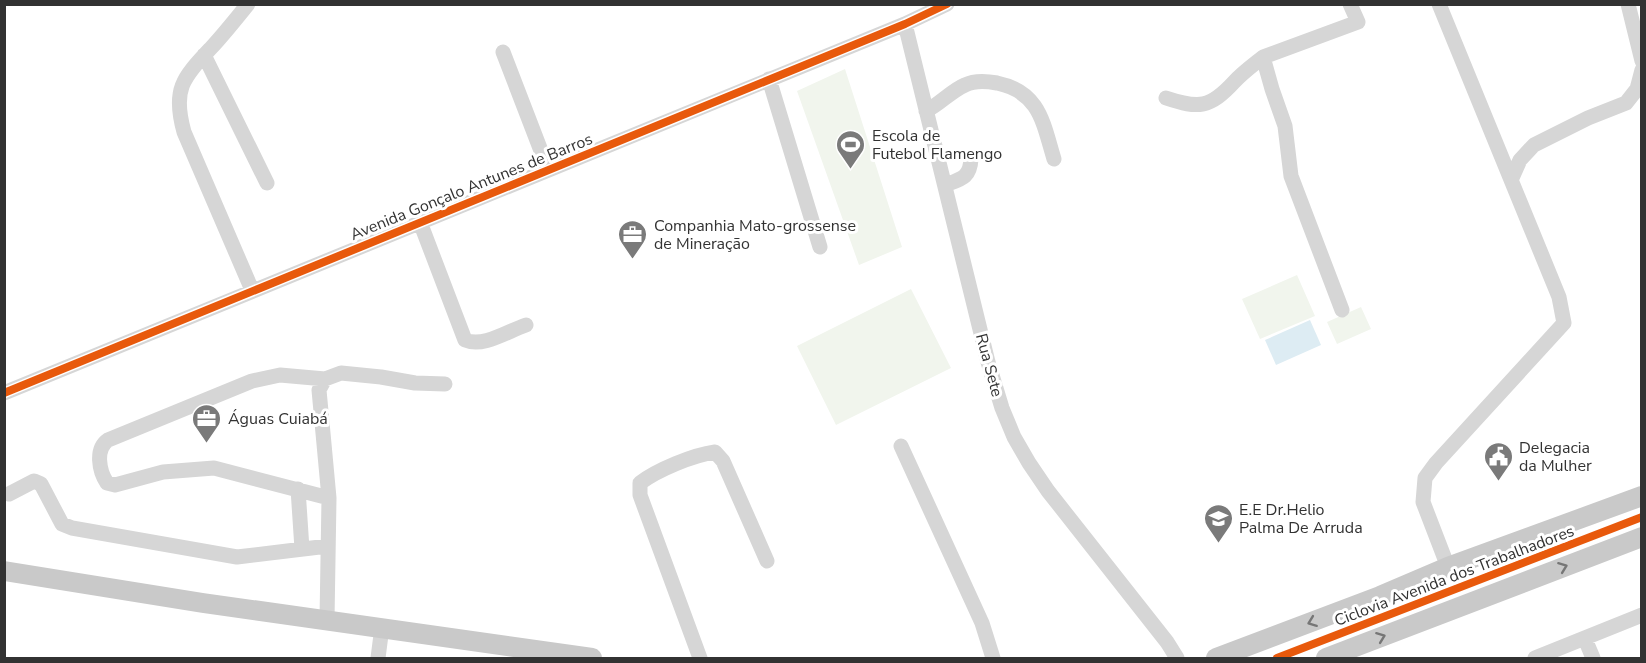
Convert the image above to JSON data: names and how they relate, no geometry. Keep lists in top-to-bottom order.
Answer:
{
  "streets": {
    "street": ["Avenida Gonçalo Antunes de Barros", "Rua Sete"],
    "cycle path": ["Ciclovia Avenida dos Trabalhadores"]
  },
  "crossings": [
    ["Avenida Gonçalo Antunes de Barros", "Rua Sete"]
  ],
  "places": {
    "sports": ["Escola de Futebol Flamengo"],
    "office": ["Companhia Mato-grossense de Mineração", "Águas Cuiabá"],
    "public building": ["Delegacia da Mulher"],
    "school or university": ["E.E Dr.Helio Palma De Arruda"]
  }
}
